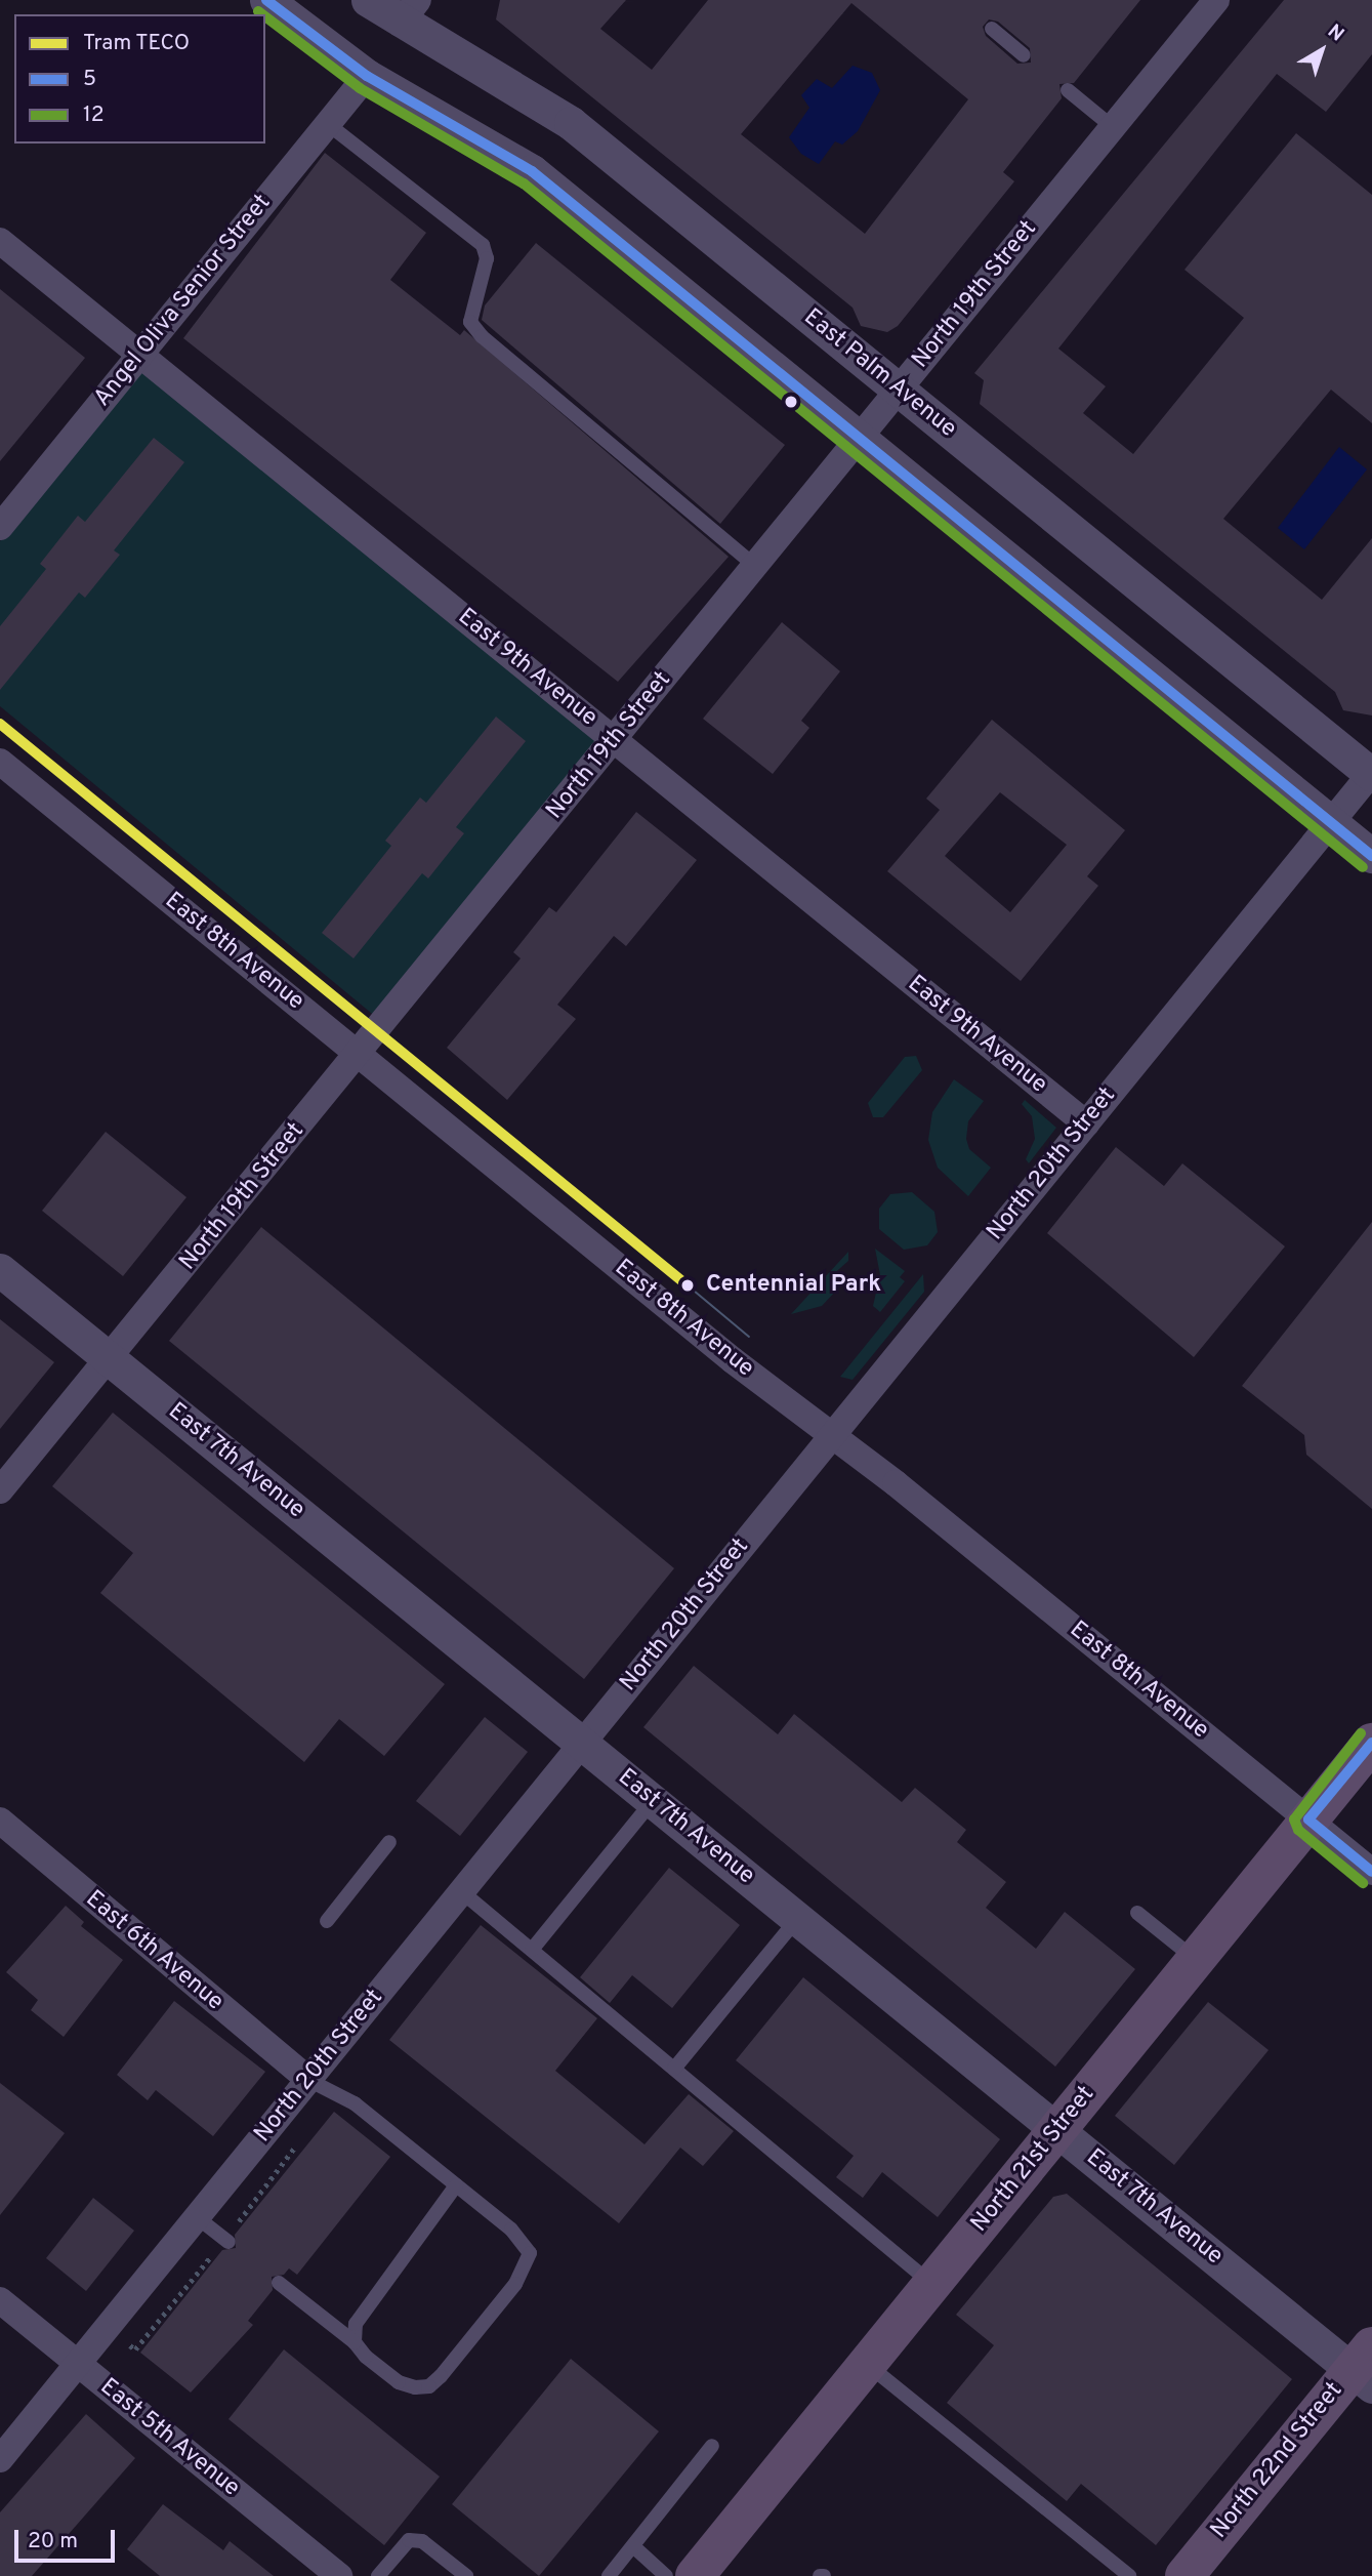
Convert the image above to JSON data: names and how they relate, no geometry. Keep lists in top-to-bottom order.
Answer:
{
  "streets": {
    "main road": ["North 21st Street", "North 22nd Street"],
    "street": [
      "North 19th Street",
      "Angel Oliva Senior Street",
      "East Palm Avenue",
      "East 9th Avenue",
      "East 8th Avenue",
      "North 20th Street",
      "East 7th Avenue",
      "East 6th Avenue",
      "East 5th Avenue"
    ]
  },
  "crossings": [
    ["North 19th Street", "East Palm Avenue"],
    ["North 19th Street", "East 9th Avenue"],
    ["North 19th Street", "East 8th Avenue"],
    ["North 19th Street", "East 7th Avenue"],
    ["Angel Oliva Senior Street", "East 9th Avenue"],
    ["East Palm Avenue", "North 20th Street"],
    ["East 9th Avenue", "North 20th Street"],
    ["East 8th Avenue", "North 20th Street"],
    ["East 8th Avenue", "North 21st Street"],
    ["North 20th Street", "East 7th Avenue"],
    ["North 20th Street", "East 6th Avenue"],
    ["North 20th Street", "East 5th Avenue"],
    ["East 7th Avenue", "North 21st Street"],
    ["East 7th Avenue", "North 22nd Street"]
  ],
  "places": ["Centennial Park"],
  "lines": ["transit line 5", "transit line 12", "tram line TECO"],
  "legend": ["Tram TECO", "5", "12"],
  "scale_bar": "20 m",
  "north": "top right"
}
